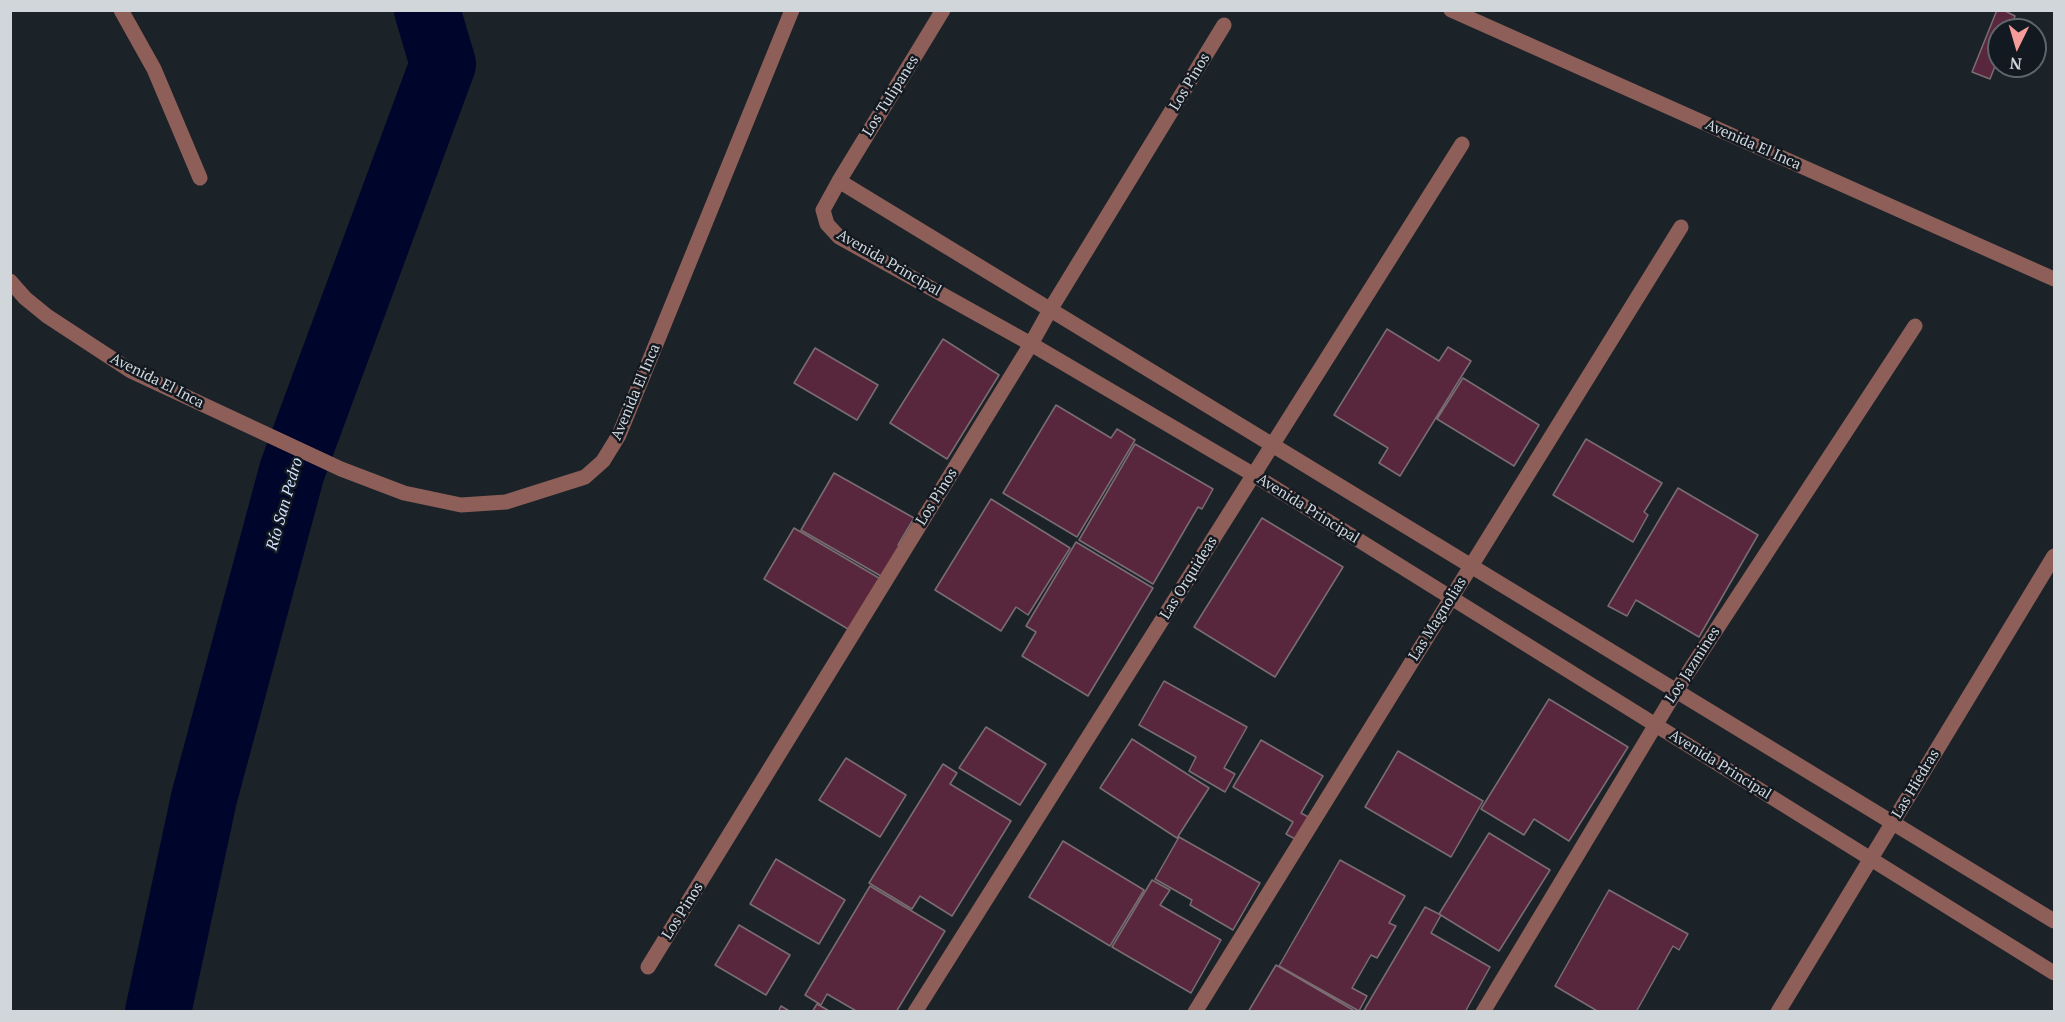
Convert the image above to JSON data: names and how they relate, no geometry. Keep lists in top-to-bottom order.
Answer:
{
  "streets": {
    "street": [
      "Los Pinos",
      "Los Tulipanes",
      "Avenida El Inca",
      "Avenida Principal",
      "Las Orquideas",
      "Las Magnolias",
      "Los Jazmines",
      "Las Hiedras"
    ]
  },
  "crossings": [
    ["Los Pinos", "Avenida Principal"],
    ["Los Tulipanes", "Avenida Principal"],
    ["Avenida Principal", "Las Orquideas"],
    ["Avenida Principal", "Las Magnolias"],
    ["Avenida Principal", "Los Jazmines"],
    ["Avenida Principal", "Las Hiedras"]
  ],
  "water": ["Río San Pedro"],
  "north": "bottom"
}
